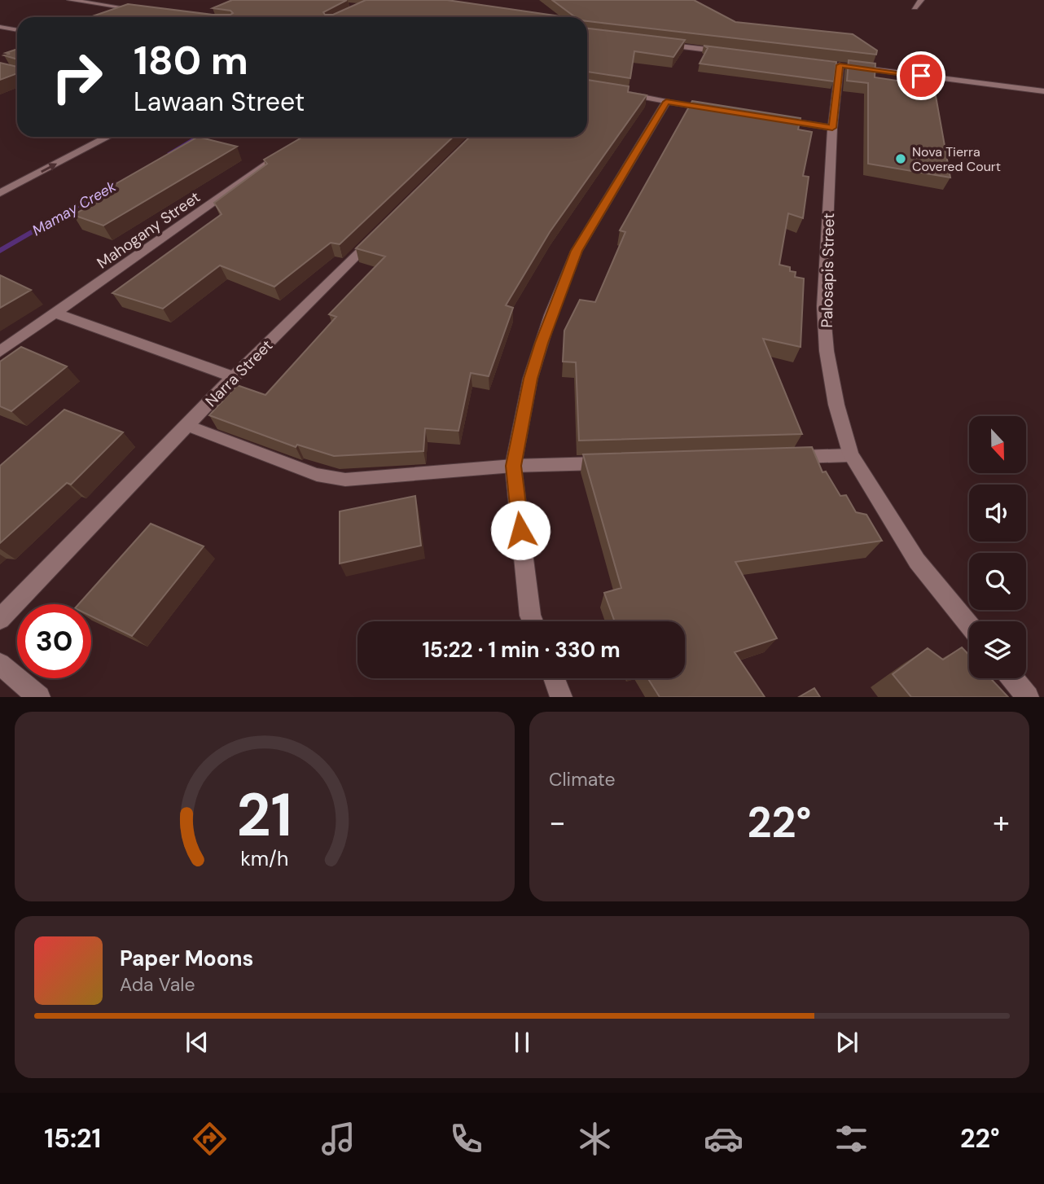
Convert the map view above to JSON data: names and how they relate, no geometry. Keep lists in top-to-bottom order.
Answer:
{
  "streets": {
    "street": ["Mahogany Street", "Palosapis Street", "Narra Street"]
  },
  "water": ["Mamay Creek"],
  "places": ["Nova Tierra Covered Court"],
  "north": "bottom",
  "page": {
    "turn": ["180 m", "Lawaan Street"],
    "limit": "30",
    "trip": "15:22 · 1 min · 330 m",
    "tile": "Climate",
    "heat": ["−", "22°", "+"],
    "song": ["Paper Moons", "Ada Vale"],
    "tabs": ["15:21", "22°"],
    "gauge": ["21", "km/h"]
  }
}
